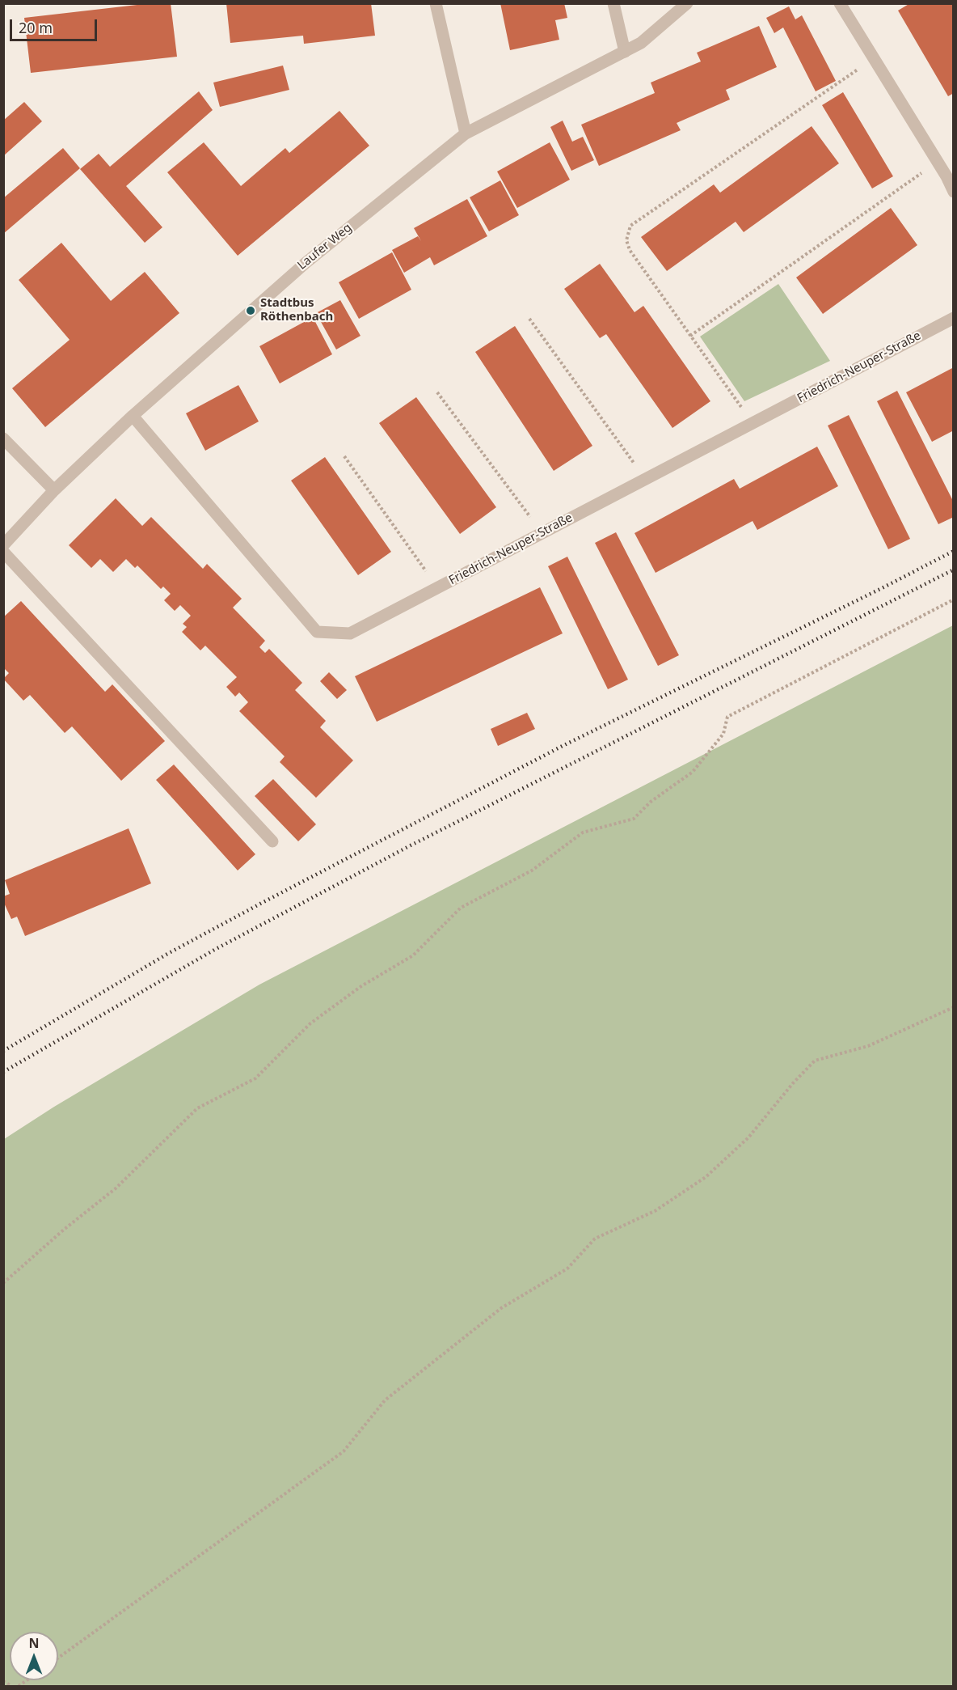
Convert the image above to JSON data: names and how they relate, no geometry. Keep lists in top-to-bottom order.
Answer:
{
  "streets": {
    "street": ["Laufer Weg", "Friedrich-Neuper-Straße"]
  },
  "crossings": [
    ["Laufer Weg", "Friedrich-Neuper-Straße"]
  ],
  "places": ["Stadtbus Röthenbach"],
  "scale_bar": "20 m",
  "north": "top"
}
